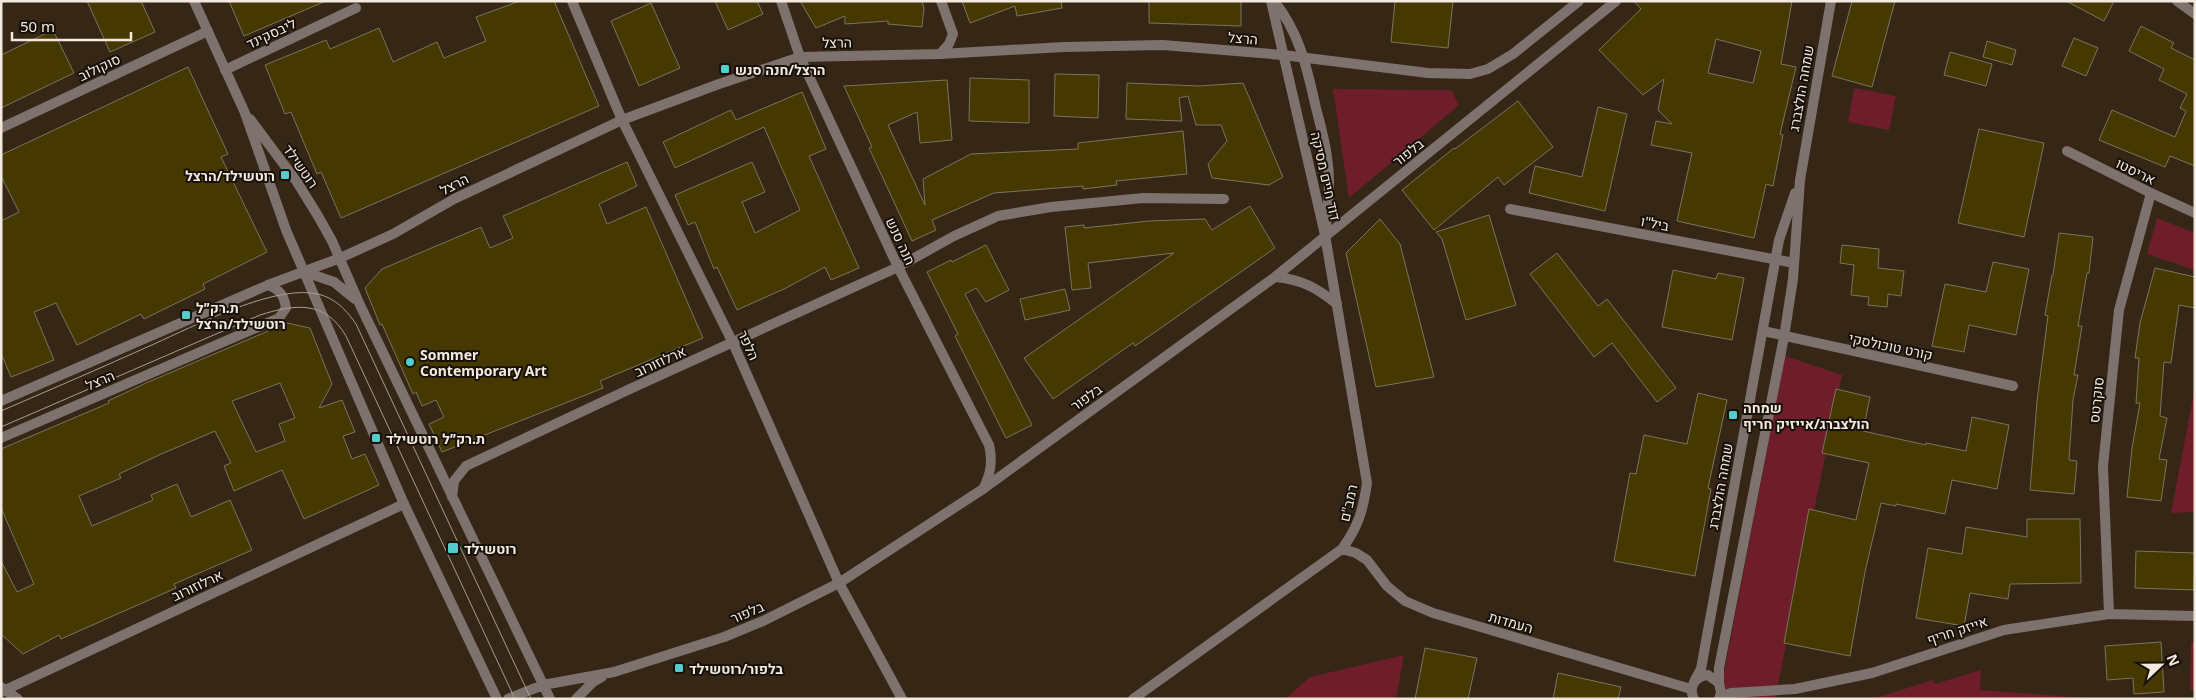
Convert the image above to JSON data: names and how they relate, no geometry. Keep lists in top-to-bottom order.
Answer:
{
  "streets": {
    "street": [
      "ליבסקינד",
      "הרצל",
      "סוקולוב",
      "שמחה הולצברג",
      "בלפור",
      "רוטשילד",
      "אריסטו",
      "דוד חיים מסיקה",
      "ביל\"ו",
      "חנה סנש",
      "הלפר",
      "קורט טוכולסקי",
      "ארלוזורוב",
      "סוקרטס",
      "רמב\"ם",
      "העמדות",
      "אייזק חריף"
    ]
  },
  "crossings": [
    ["ליבסקינד", "רוטשילד"],
    ["הרצל", "רוטשילד"],
    ["הרצל", "דוד חיים מסיקה"],
    ["הרצל", "חנה סנש"],
    ["הרצל", "הלפר"],
    ["סוקולוב", "רוטשילד"],
    ["שמחה הולצברג", "ביל\"ו"],
    ["שמחה הולצברג", "קורט טוכולסקי"],
    ["שמחה הולצברג", "העמדות"],
    ["שמחה הולצברג", "אייזק חריף"],
    ["בלפור", "רוטשילד"],
    ["בלפור", "דוד חיים מסיקה"],
    ["בלפור", "חנה סנש"],
    ["בלפור", "הלפר"],
    ["בלפור", "רמב\"ם"],
    ["רוטשילד", "ארלוזורוב"],
    ["אריסטו", "סוקרטס"],
    ["דוד חיים מסיקה", "רמב\"ם"],
    ["חנה סנש", "ארלוזורוב"],
    ["הלפר", "ארלוזורוב"],
    ["סוקרטס", "אייזק חריף"],
    ["רמב\"ם", "העמדות"],
    ["העמדות", "אייזק חריף"]
  ],
  "places": {
    "transit": [
      "הרצל/חנה סנש",
      "רוטשילד/הרצל",
      "ת.רק״ל רוטשילד/הרצל",
      "שמחה הולצברג/אייזיק חריף",
      "ת.רק״ל רוטשילד",
      "רוטשילד",
      "בלפור/רוטשילד"
    ],
    "other": ["Sommer Contemporary Art"]
  },
  "scale_bar": "50 m",
  "north": "right"
}
